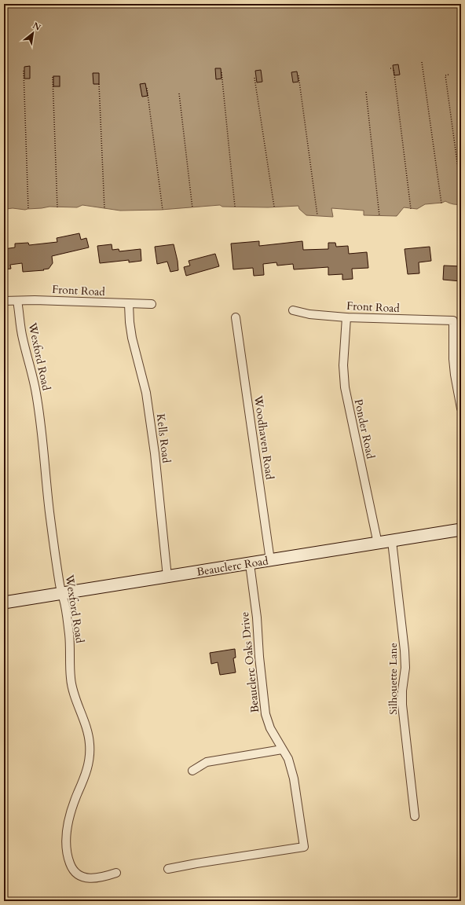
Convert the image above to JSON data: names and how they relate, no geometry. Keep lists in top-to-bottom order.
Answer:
{
  "streets": {
    "street": [
      "Front Road",
      "Wexford Road",
      "Ponder Road",
      "Woodhaven Road",
      "Kells Road",
      "Beauclerc Road",
      "Beauclerc Oaks Drive",
      "Silhouette Lane"
    ]
  },
  "crossings": [
    ["Front Road", "Wexford Road"],
    ["Front Road", "Ponder Road"],
    ["Front Road", "Kells Road"],
    ["Wexford Road", "Beauclerc Road"],
    ["Ponder Road", "Beauclerc Road"],
    ["Woodhaven Road", "Beauclerc Road"],
    ["Kells Road", "Beauclerc Road"],
    ["Beauclerc Road", "Beauclerc Oaks Drive"],
    ["Beauclerc Road", "Silhouette Lane"]
  ],
  "north": "top right"
}
